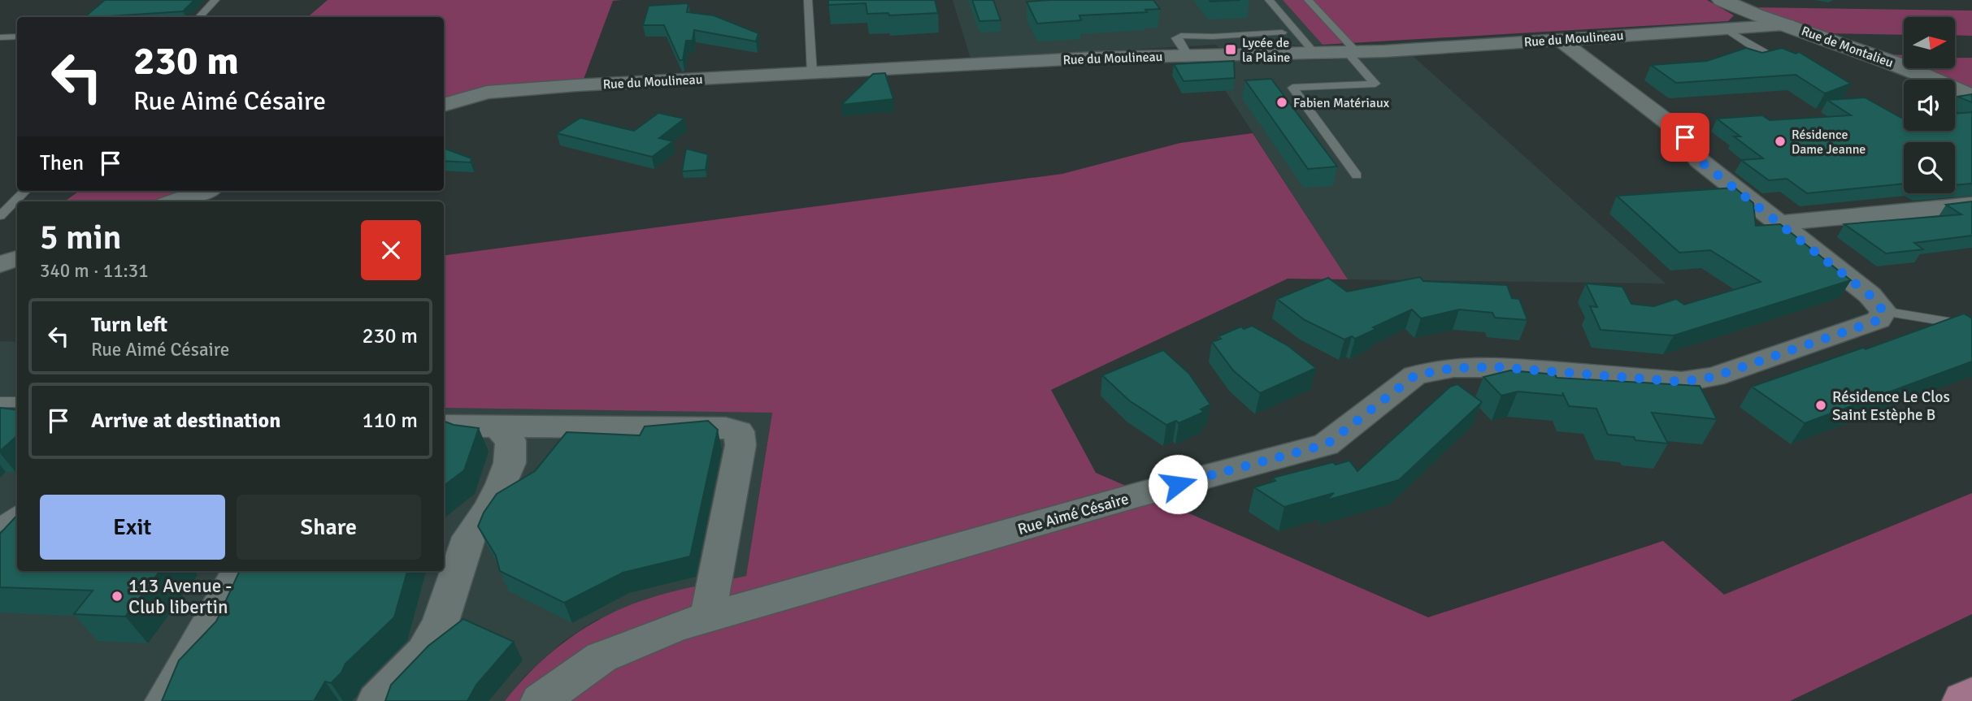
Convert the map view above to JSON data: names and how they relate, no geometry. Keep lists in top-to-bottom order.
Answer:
{
  "streets": {
    "street": ["Rue du Moulineau", "Rue de Montalieu", "Rue Aimé Césaire"]
  },
  "crossings": [
    ["Rue du Moulineau", "Rue de Montalieu"]
  ],
  "places": {
    "transit": ["Lycée de la Plaine"],
    "other": [
      "Fabien Matériaux",
      "Résidence Dame Jeanne",
      "Résidence Le Clos Saint Estèphe B",
      "113 Avenue - Club libertin"
    ]
  },
  "north": "right",
  "page": {
    "turn": ["230 m", "Rue Aimé Césaire"],
    "then": "Then",
    "heading": ["5 min", "340 m · 11:31"],
    "list": [
      {
        "name": "Turn left",
        "note": "Rue Aimé Césaire",
        "value": "230 m"
      },
      {
        "name": "Arrive at destination",
        "value": "110 m"
      }
    ],
    "buttons": ["Exit", "Share"]
  }
}
